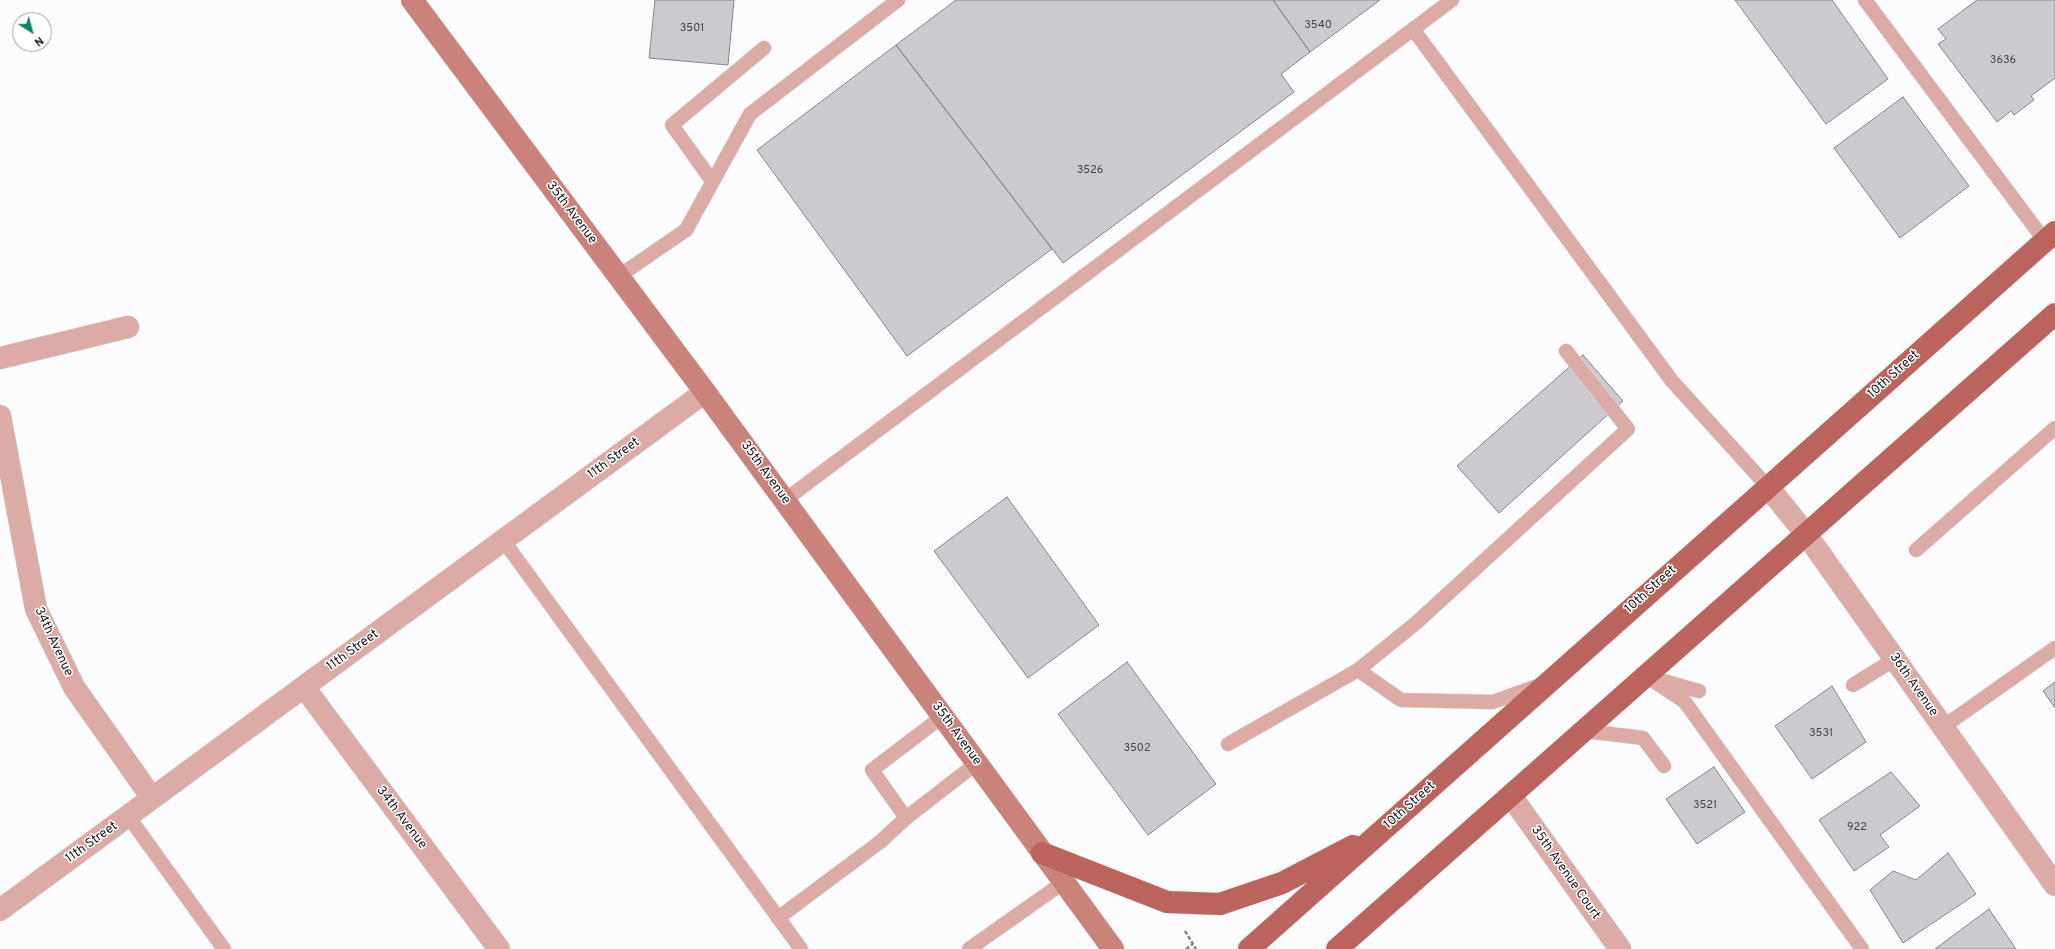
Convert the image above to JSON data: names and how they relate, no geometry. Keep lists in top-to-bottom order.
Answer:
{
  "streets": {
    "main road": ["35th Avenue", "10th Street"],
    "street": [
      "11th Street",
      "34th Avenue",
      "36th Avenue",
      "35th Avenue Court"
    ]
  },
  "crossings": [
    ["35th Avenue", "11th Street"],
    ["10th Street", "36th Avenue"],
    ["11th Street", "34th Avenue"]
  ],
  "house_numbers": [
    "3540",
    "3501",
    "3636",
    "3526",
    "3531",
    "3502",
    "3521",
    "922"
  ],
  "north": "bottom right"
}
